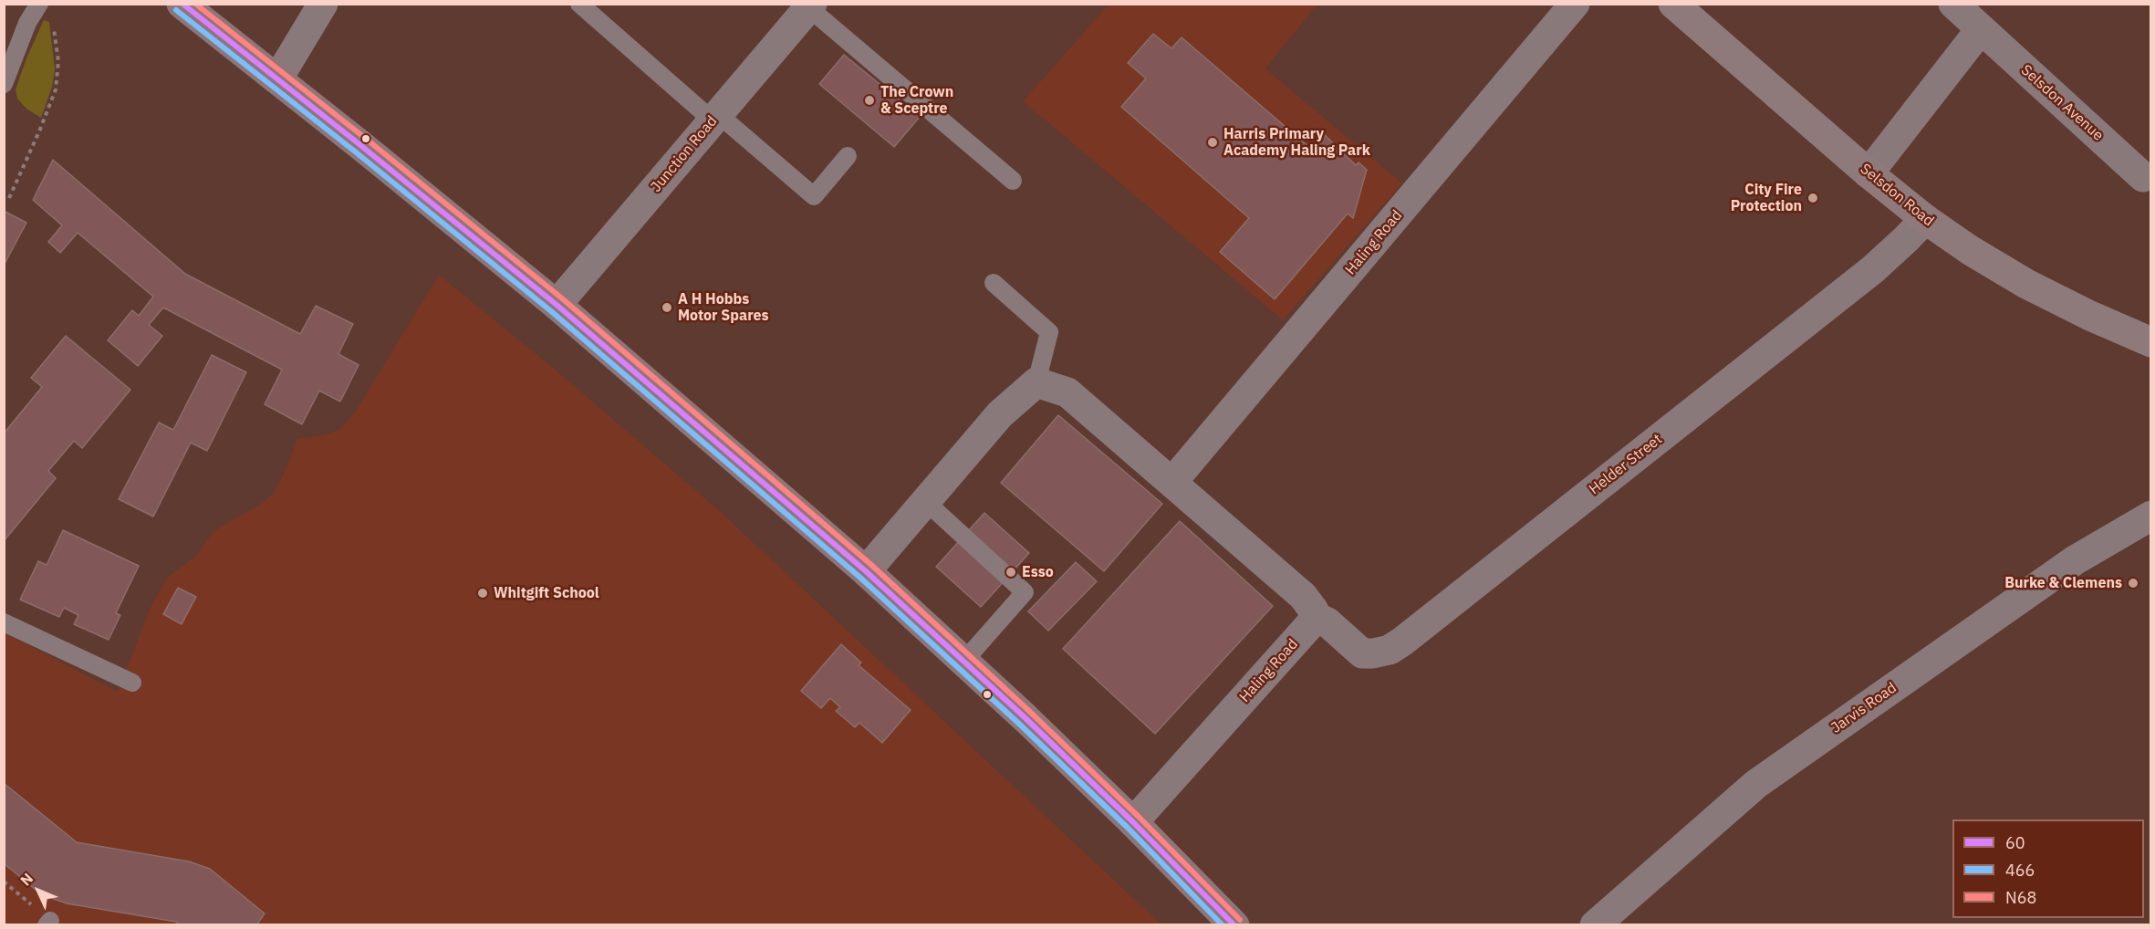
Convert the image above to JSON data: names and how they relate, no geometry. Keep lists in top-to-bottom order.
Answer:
{
  "streets": {
    "main road": ["Selsdon Road"],
    "street": [
      "Selsdon Avenue",
      "Junction Road",
      "Haling Road",
      "Helder Street",
      "Jarvis Road"
    ]
  },
  "crossings": [
    ["Selsdon Road", "Helder Street"],
    ["Haling Road", "Helder Street"]
  ],
  "places": [
    "The Crown & Sceptre",
    "Harris Primary Academy Haling Park",
    "City Fire Protection",
    "A H Hobbs Motor Spares",
    "Esso",
    "Burke & Clemens",
    "Whitgift School"
  ],
  "lines": ["transit line 60", "transit line N68", "transit line 466"],
  "legend": ["60", "466", "N68"],
  "north": "top left"
}
